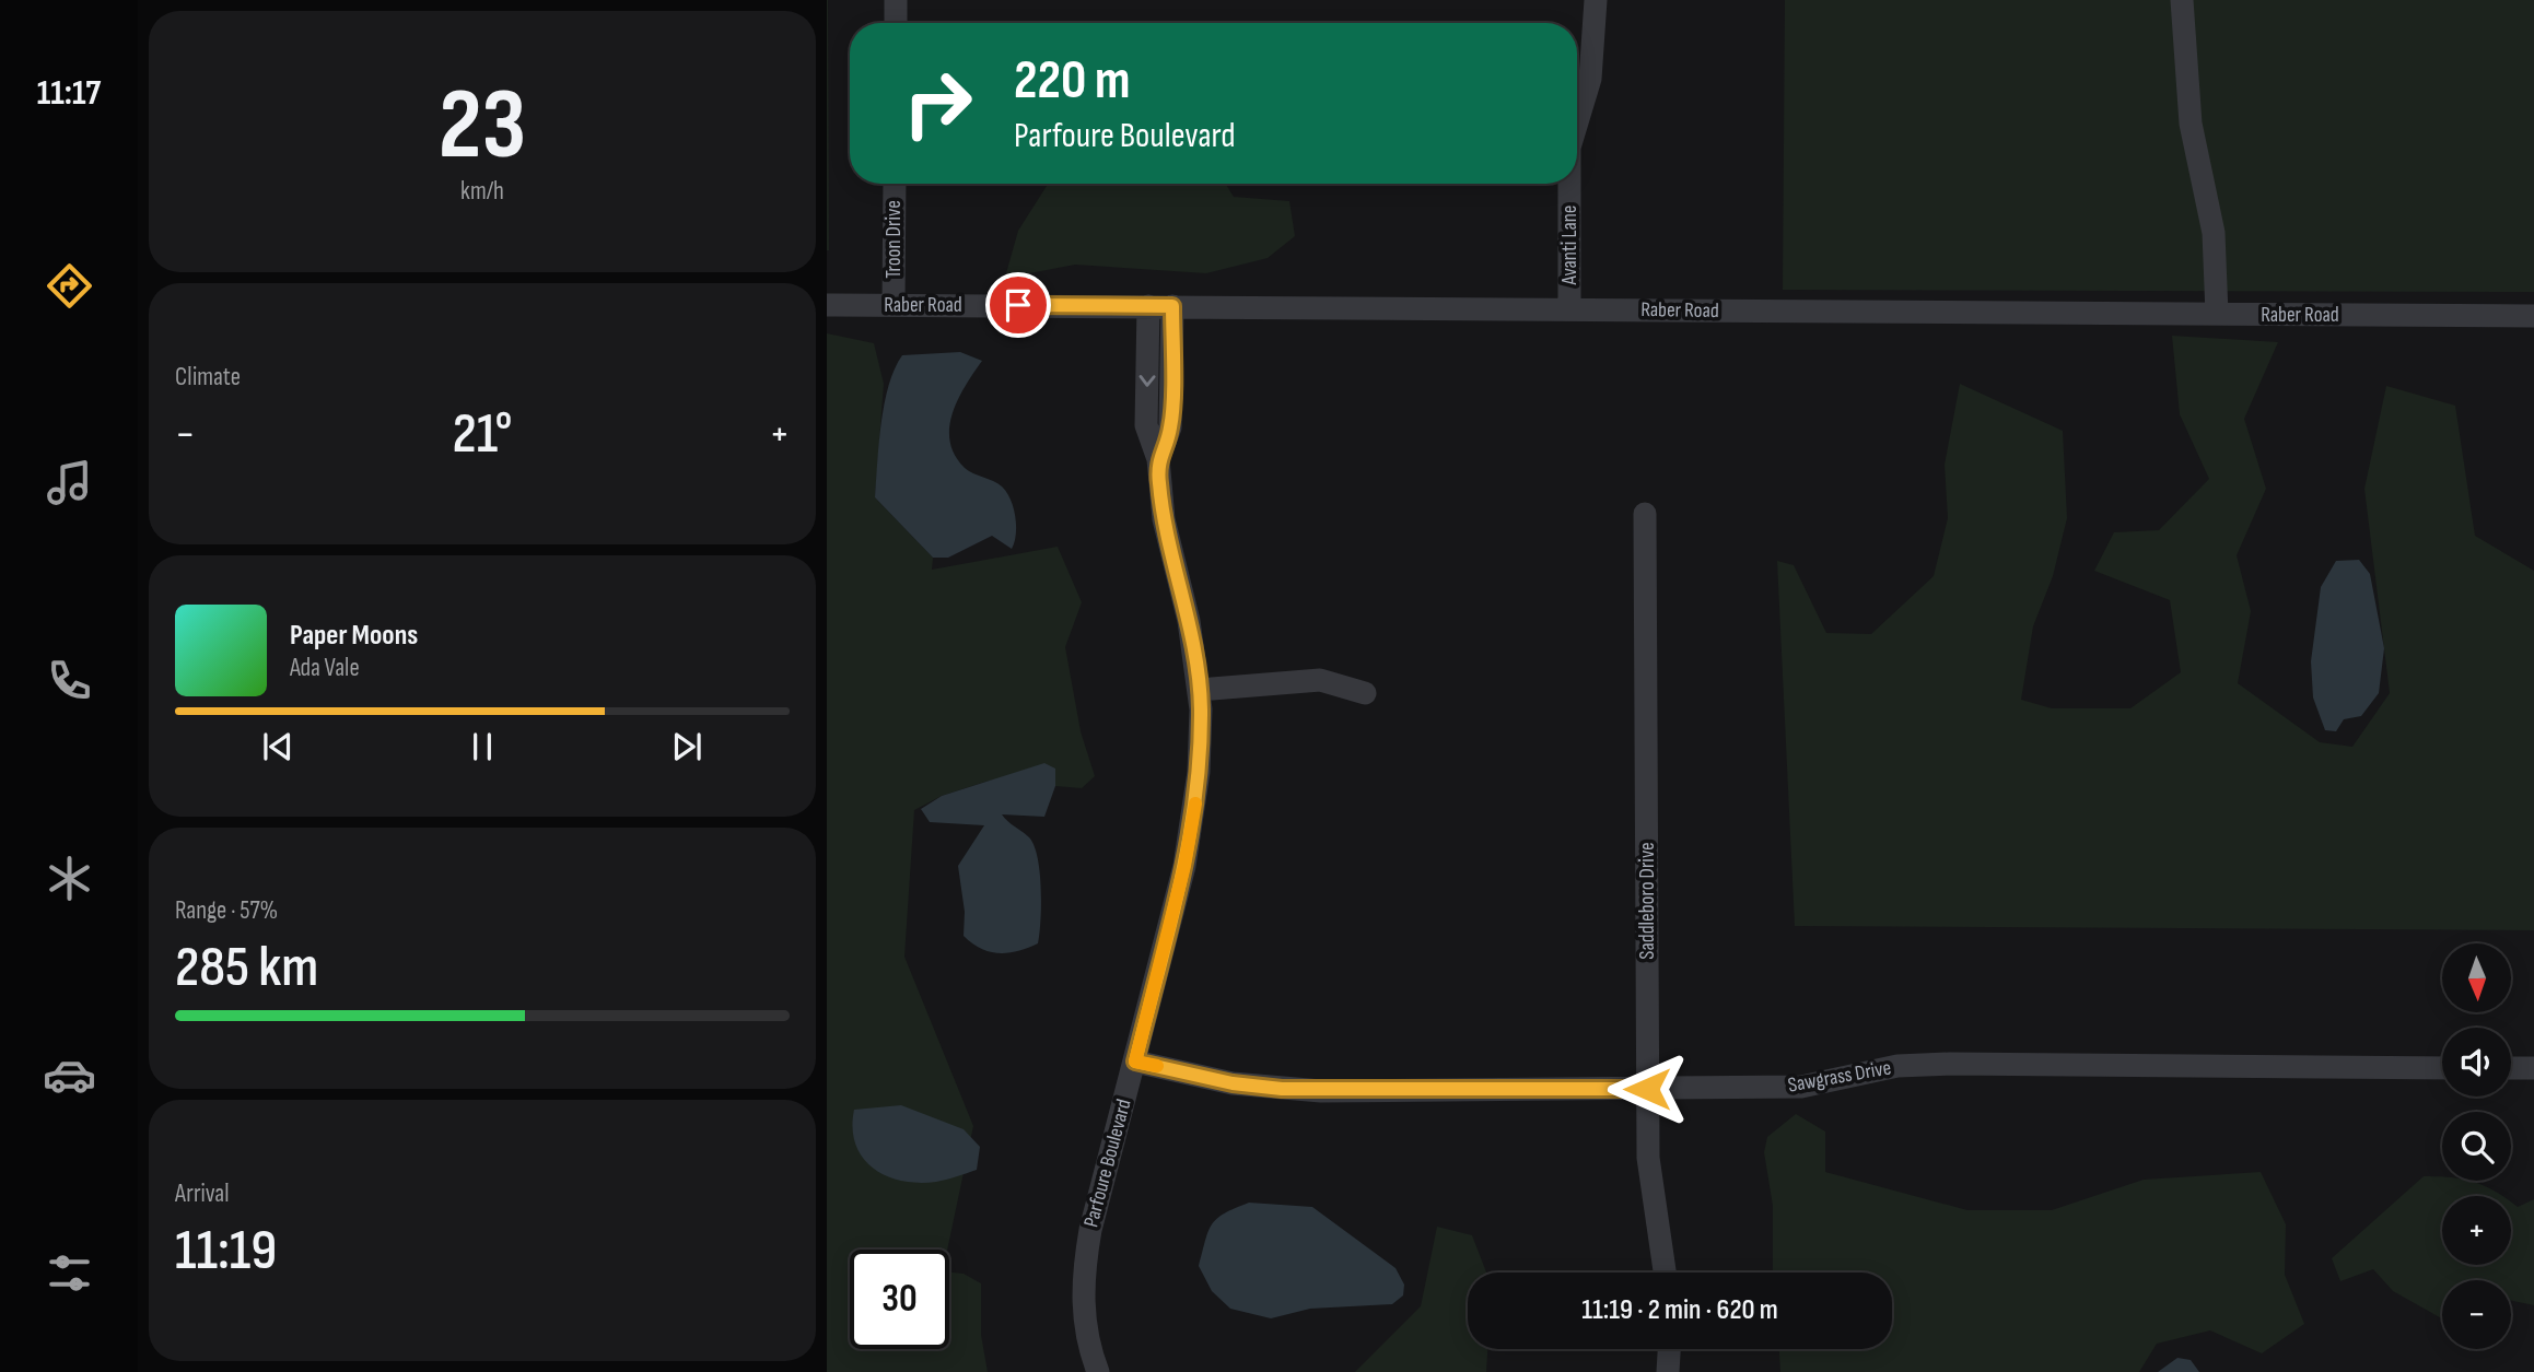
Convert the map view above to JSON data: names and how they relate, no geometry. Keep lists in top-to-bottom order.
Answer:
{
  "streets": {
    "street": [
      "Troon Drive",
      "Avanti Lane",
      "Raber Road",
      "Saddleboro Drive",
      "Sawgrass Drive",
      "Parfoure Boulevard"
    ]
  },
  "crossings": [
    ["Troon Drive", "Raber Road"],
    ["Avanti Lane", "Raber Road"],
    ["Raber Road", "Parfoure Boulevard"],
    ["Saddleboro Drive", "Sawgrass Drive"],
    ["Sawgrass Drive", "Parfoure Boulevard"]
  ],
  "north": "bottom",
  "page": {
    "tabs": "11:17",
    "tile": [
      ["23", "km/h"],
      "Climate",
      ["Range · 57%", "285 km"],
      ["Arrival", "11:19"]
    ],
    "turn": ["220 m", "Parfoure Boulevard"],
    "heat": ["−", "21°", "+"],
    "song": ["Paper Moons", "Ada Vale"],
    "map_buttons": ["+", "−"],
    "limit": "30",
    "trip": "11:19 · 2 min · 620 m"
  }
}
